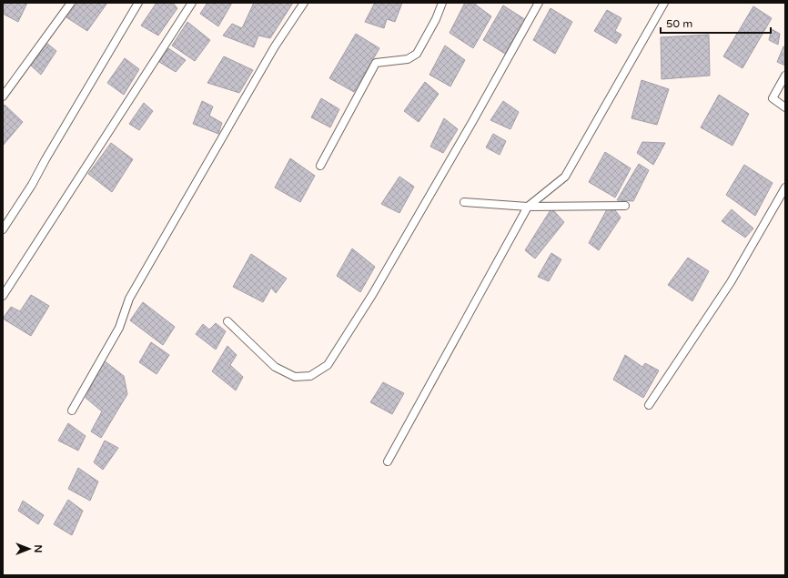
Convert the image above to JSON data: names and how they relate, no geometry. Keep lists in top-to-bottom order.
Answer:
{
  "scale_bar": "50 m",
  "north": "right"
}
